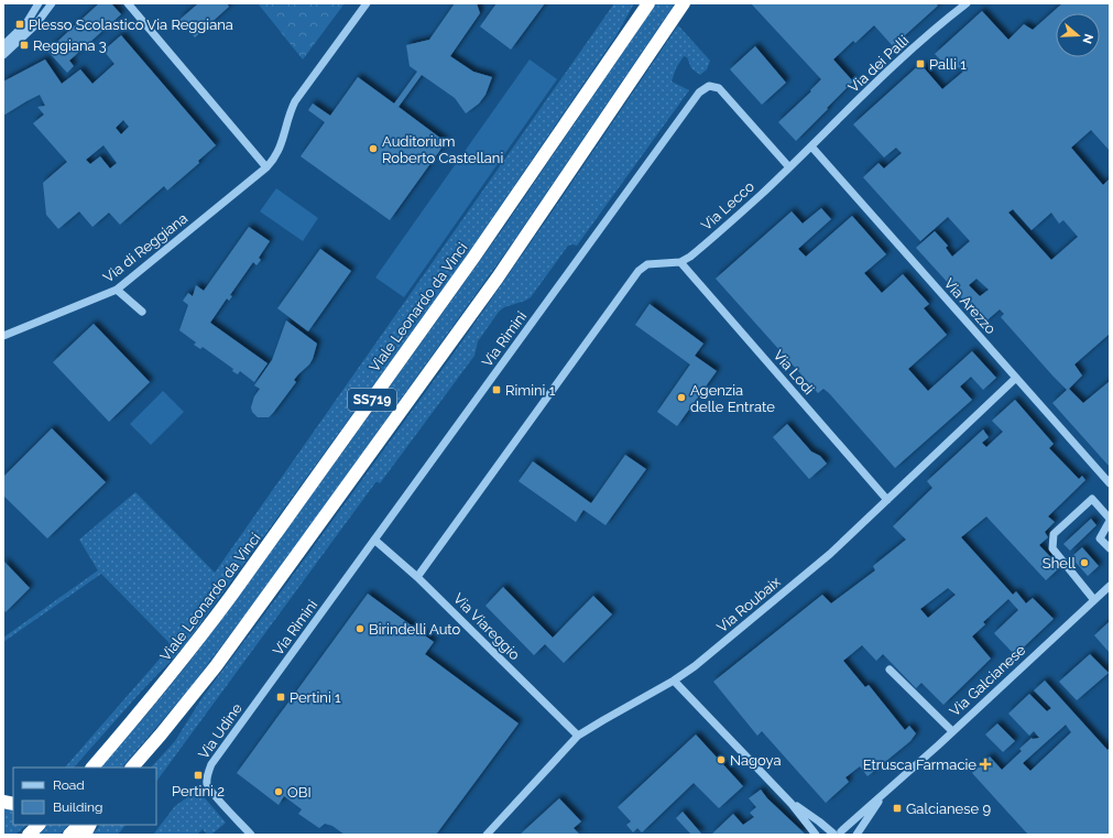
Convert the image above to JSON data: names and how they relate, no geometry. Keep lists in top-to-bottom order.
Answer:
{
  "streets": {
    "highway": ["Viale Leonardo da Vinci", "SS719"],
    "street": [
      "Via dei Palli",
      "Via Lecco",
      "Via di Reggiana",
      "Via Arezzo",
      "Via Rimini",
      "Via Lodi",
      "Via Roubaix",
      "Via Viareggio",
      "Via Galcianese",
      "Via Udine"
    ]
  },
  "crossings": [
    ["Via dei Palli", "Via Lecco"],
    ["Via dei Palli", "Via Arezzo"],
    ["Via dei Palli", "Via Rimini"],
    ["Via Lecco", "Via Rimini"],
    ["Via Lecco", "Via Lodi"],
    ["Via Arezzo", "Via Roubaix"],
    ["Via Rimini", "Via Viareggio"],
    ["Via Rimini", "Via Udine"],
    ["Via Lodi", "Via Roubaix"],
    ["Via Roubaix", "Via Viareggio"]
  ],
  "places": {
    "transit": [
      "Plesso Scolastico Via Reggiana",
      "Reggiana 3",
      "Palli 1",
      "Rimini 1",
      "Pertini 1",
      "Pertini 2",
      "Galcianese 9"
    ],
    "other": [
      "Auditorium Roberto Castellani",
      "Agenzia delle Entrate",
      "Shell",
      "Birindelli Auto",
      "Nagoya",
      "OBI"
    ],
    "health": ["Etrusca Farmacie"]
  },
  "legend": ["Road", "Building"],
  "north": "right"
}
